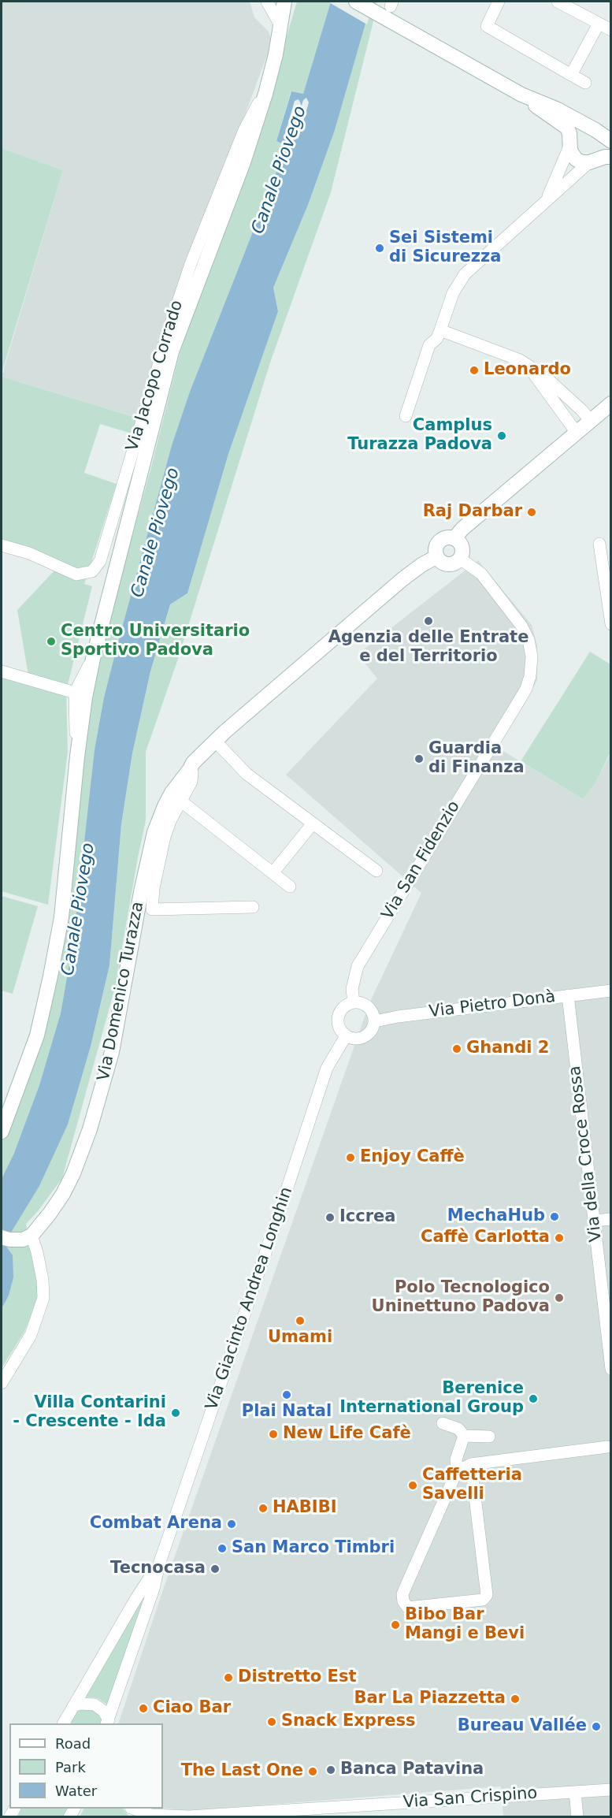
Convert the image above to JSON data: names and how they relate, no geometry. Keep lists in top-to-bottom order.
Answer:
{
  "streets": {
    "main road": ["Via Jacopo Corrado", "Via Domenico Turazza"],
    "street": [
      "Via San Fidenzio",
      "Via Pietro Donà",
      "Via della Croce Rossa",
      "Via Giacinto Andrea Longhin",
      "Via San Crispino"
    ]
  },
  "crossings": [
    ["Via San Fidenzio", "Via Domenico Turazza"],
    ["Via San Fidenzio", "Via Pietro Donà"],
    ["Via San Fidenzio", "Via Giacinto Andrea Longhin"],
    ["Via Pietro Donà", "Via della Croce Rossa"],
    ["Via Pietro Donà", "Via Giacinto Andrea Longhin"]
  ],
  "water": ["Canale Piovego"],
  "places": [
    "Sei Sistemi di Sicurezza",
    "Leonardo",
    "Camplus Turazza Padova",
    "Raj Darbar",
    "Agenzia delle Entrate e del Territorio",
    "Centro Universitario Sportivo Padova",
    "Guardia di Finanza",
    "Ghandi 2",
    "Enjoy Caffè",
    "MechaHub",
    "Iccrea",
    "Caffè Carlotta",
    "Polo Tecnologico Uninettuno Padova",
    "Umami",
    "Plai Natal",
    "Berenice International Group",
    "Villa Contarini - Crescente - Ida",
    "New Life Cafè",
    "Caffetteria Savelli",
    "HABIBI",
    "Combat Arena",
    "San Marco Timbri",
    "Tecnocasa",
    "Bibo Bar Mangi e Bevi",
    "Distretto Est",
    "Bar La Piazzetta",
    "Ciao Bar",
    "Snack Express",
    "Bureau Vallée",
    "Banca Patavina",
    "The Last One"
  ],
  "legend": ["Road", "Park", "Water"]
}
